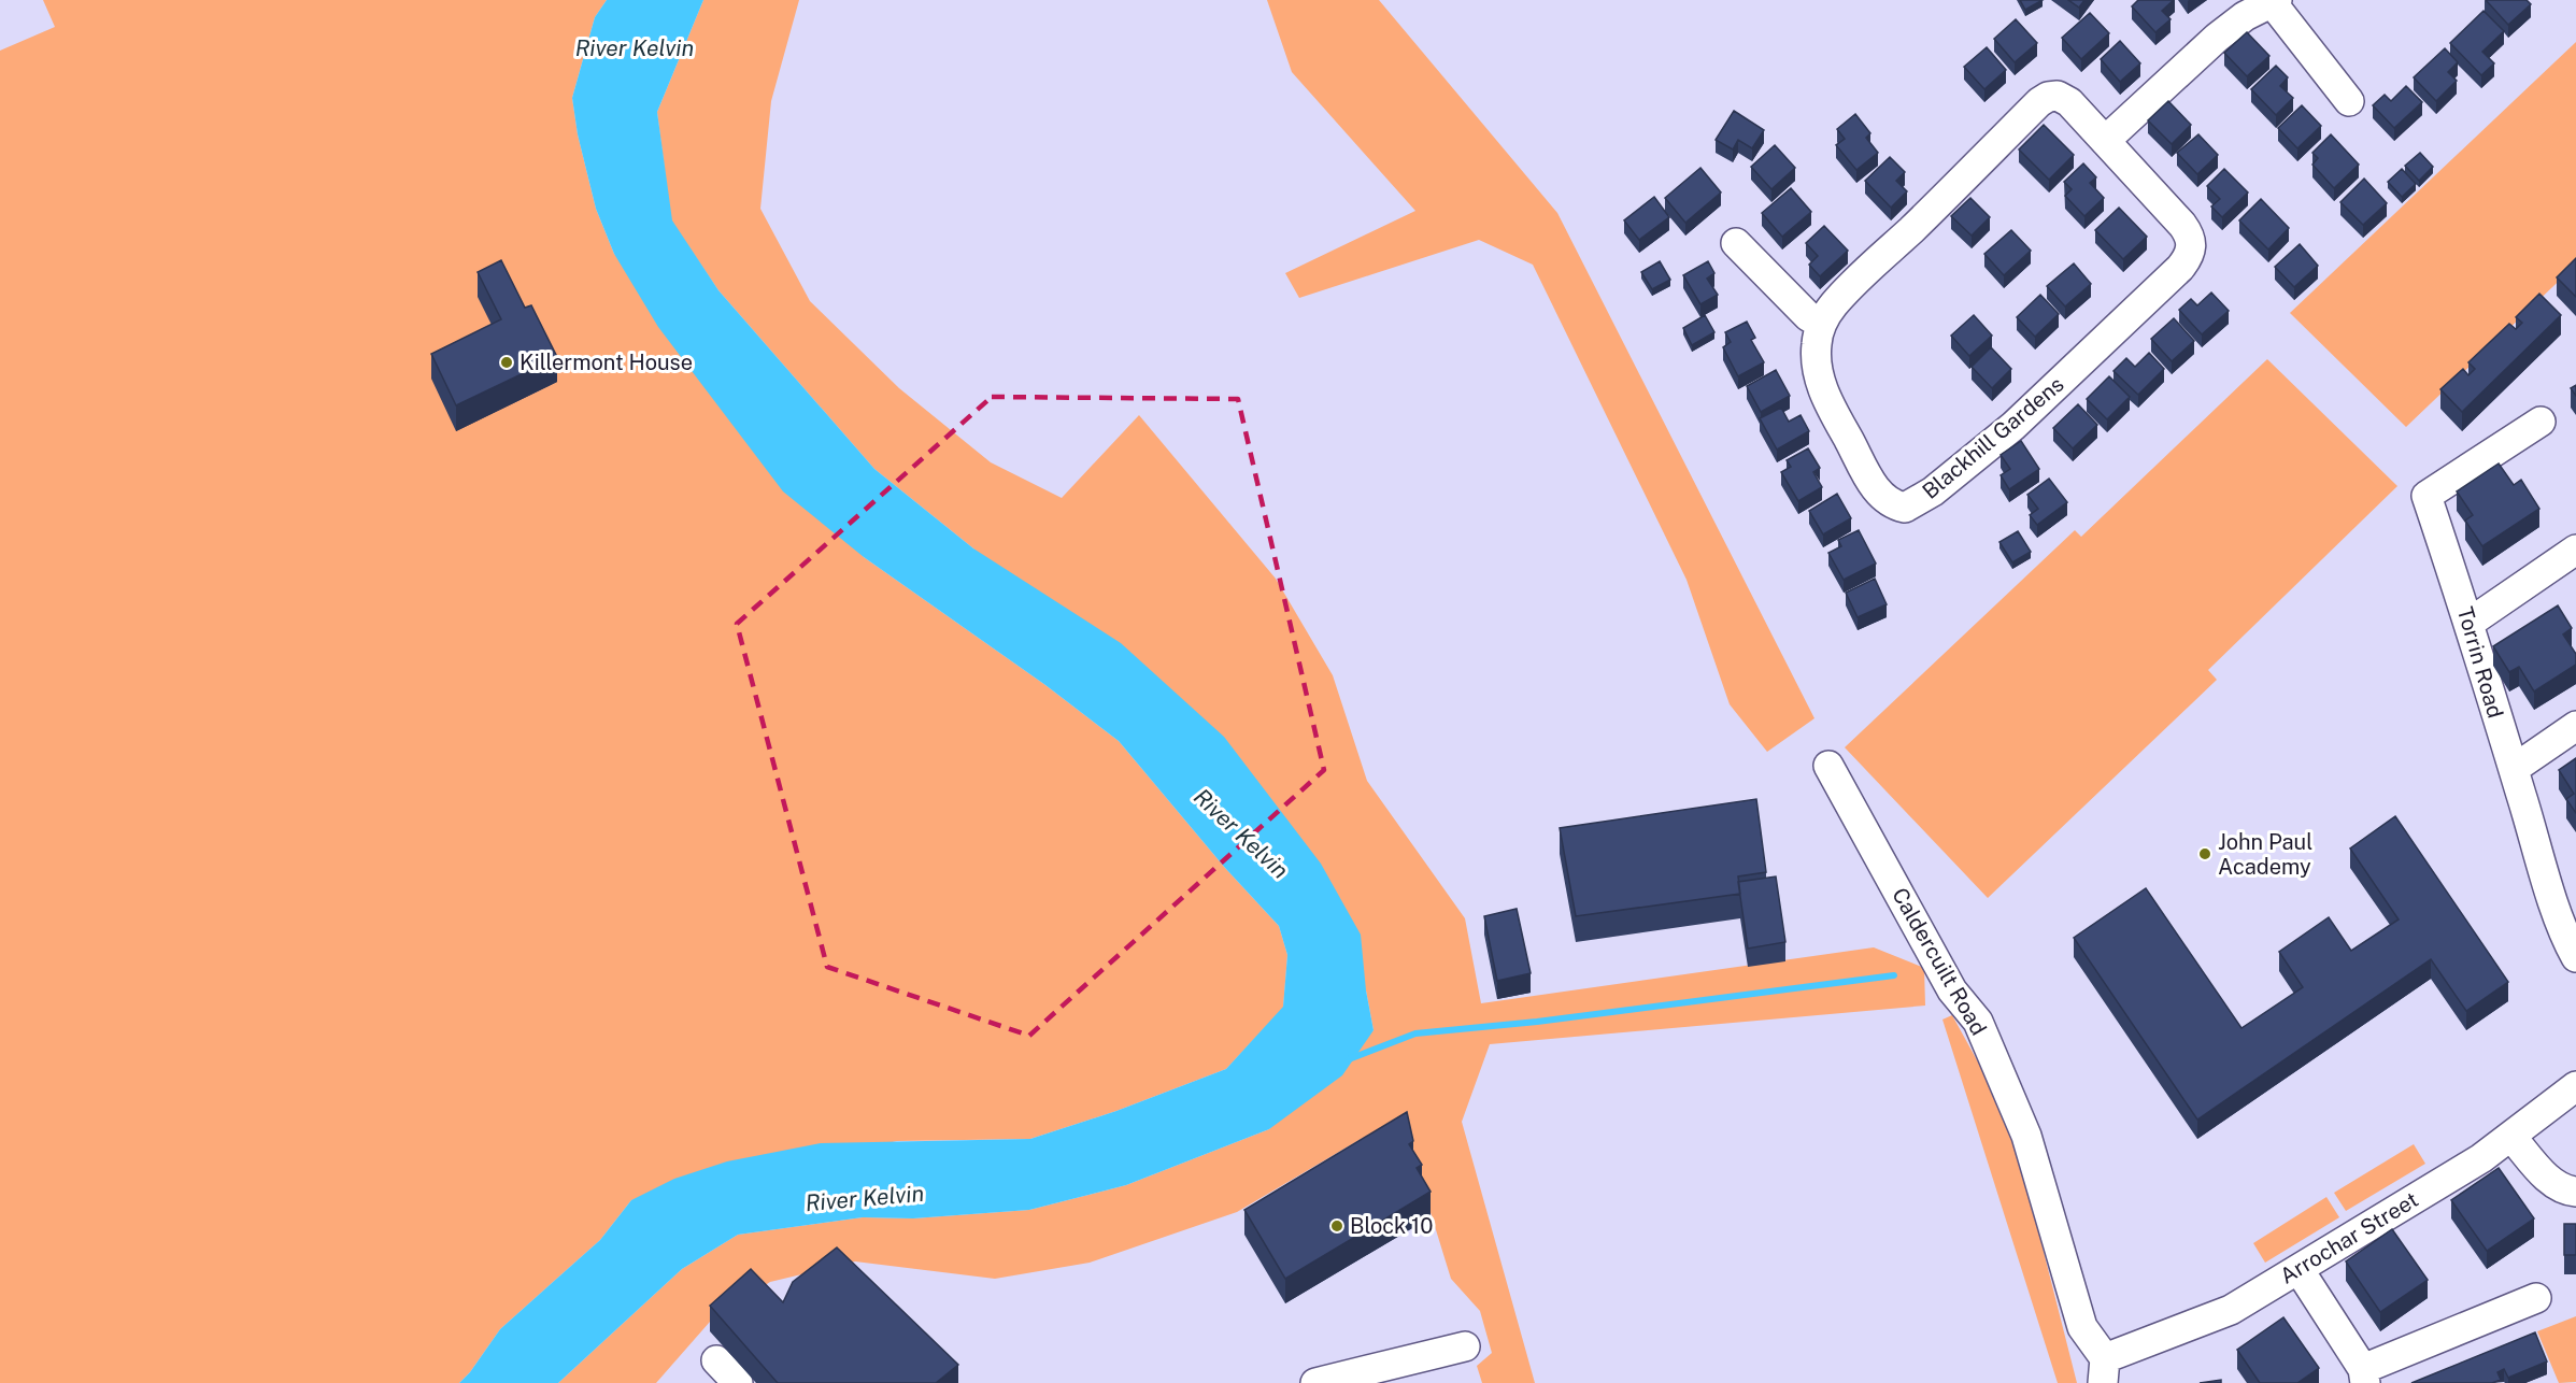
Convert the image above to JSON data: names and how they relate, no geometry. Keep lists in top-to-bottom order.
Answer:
{
  "streets": {
    "street": [
      "Blackhill Gardens",
      "Torrin Road",
      "Caldercuilt Road",
      "Arrochar Street"
    ]
  },
  "crossings": [
    ["Caldercuilt Road", "Arrochar Street"]
  ],
  "water": ["River Kelvin"],
  "places": ["Killermont House", "John Paul Academy", "Block 10"]
}
